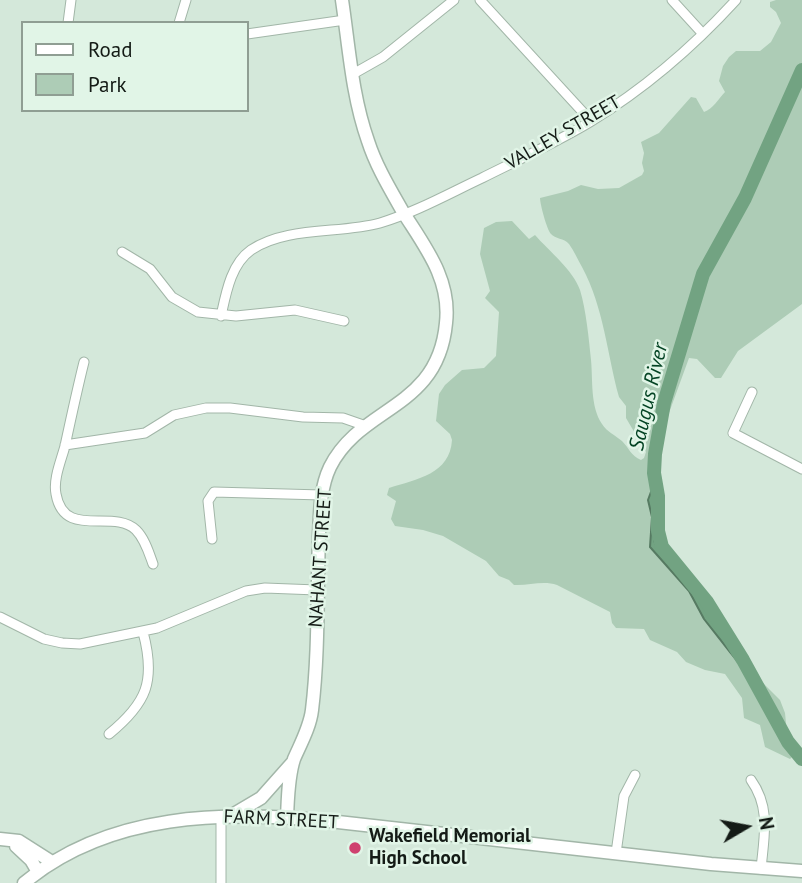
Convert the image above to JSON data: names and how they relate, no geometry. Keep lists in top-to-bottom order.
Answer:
{
  "streets": {
    "main road": ["NAHANT STREET", "FARM STREET"],
    "street": ["VALLEY STREET"]
  },
  "crossings": [
    ["VALLEY STREET", "NAHANT STREET"],
    ["NAHANT STREET", "FARM STREET"]
  ],
  "water": ["Saugus River"],
  "places": ["Wakefield Memorial High School"],
  "legend": ["Road", "Park"],
  "north": "right"
}
